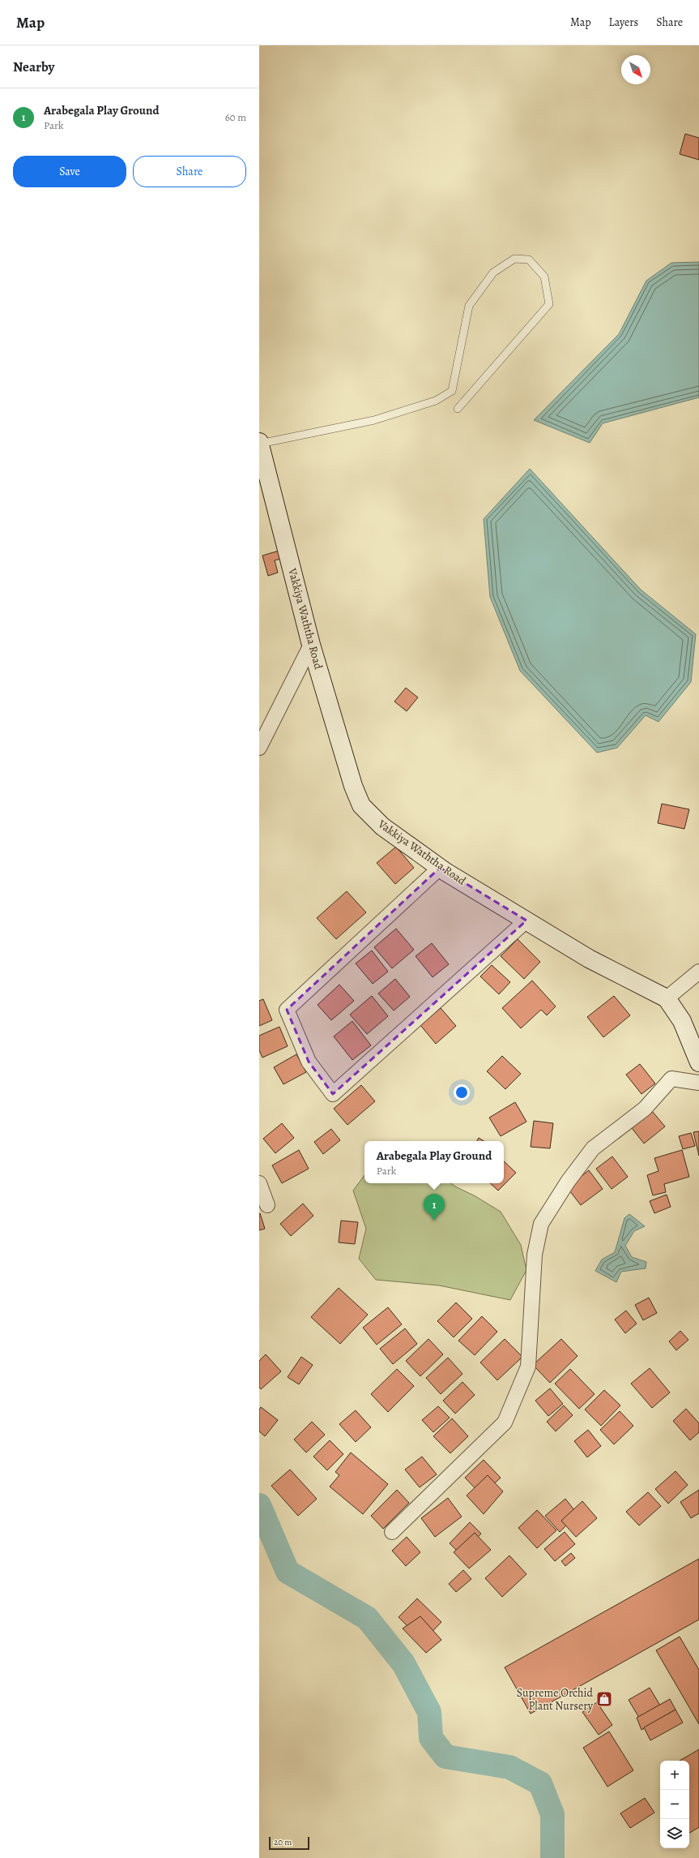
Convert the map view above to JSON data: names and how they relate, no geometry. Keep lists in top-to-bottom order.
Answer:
{
  "streets": {
    "street": ["Vakkiya Waththa Road"]
  },
  "places": {
    "shop": ["Supreme Orchid Plant Nursery"]
  },
  "scale_bar": "20 m",
  "north": "bottom right",
  "page": {
    "header": "Map",
    "nav": ["Map", "Layers", "Share"],
    "heading": "Nearby",
    "list": [
      {
        "mark": "1",
        "name": "Arabegala Play Ground",
        "note": "Park",
        "value": "60 m"
      }
    ],
    "buttons": ["Save", "Share"],
    "popup": ["Arabegala Play Ground", "Park"],
    "pins": "1",
    "map_buttons": ["+", "−"],
    "scale": "20 m"
  }
}
